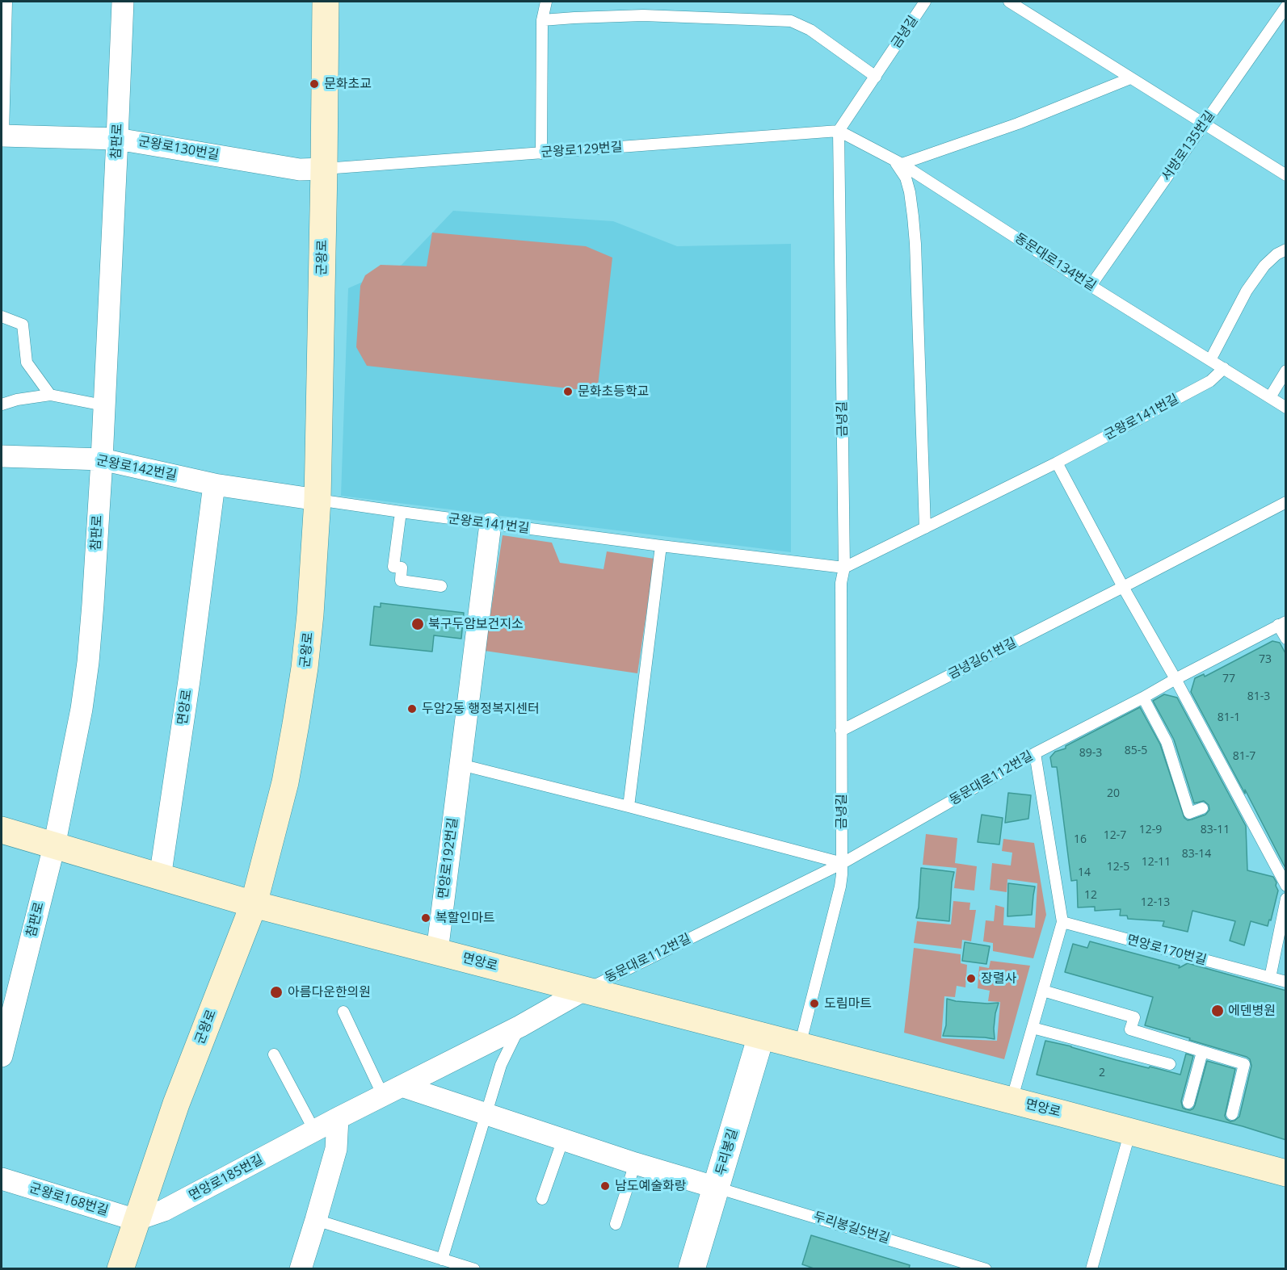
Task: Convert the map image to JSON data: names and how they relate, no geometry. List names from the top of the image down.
{
  "streets": {
    "main road": ["군왕로", "면앙로"],
    "street": [
      "참판로",
      "군왕로130번길",
      "군왕로142번길",
      "면앙로192번길",
      "두리봉길",
      "면앙로185번길",
      "군왕로168번길"
    ],
    "lane": [
      "금녕길",
      "서방로135번길",
      "군왕로129번길",
      "동문대로134번길",
      "군왕로141번길",
      "금녕길61번길",
      "동문대로112번길",
      "면앙로170번길",
      "두리봉길5번길"
    ]
  },
  "crossings": [
    ["금녕길", "군왕로129번길"],
    ["금녕길", "동문대로134번길"],
    ["금녕길", "군왕로141번길"],
    ["금녕길", "금녕길61번길"],
    ["금녕길", "동문대로112번길"],
    ["참판로", "군왕로130번길"],
    ["참판로", "군왕로142번길"],
    ["참판로", "면앙로"],
    ["서방로135번길", "동문대로134번길"],
    ["군왕로130번길", "군왕로129번길"],
    ["군왕로130번길", "군왕로"],
    ["군왕로129번길", "군왕로"],
    ["군왕로129번길", "동문대로134번길"],
    ["군왕로", "군왕로141번길"],
    ["군왕로", "군왕로142번길"],
    ["군왕로", "면앙로"],
    ["군왕로", "면앙로185번길"],
    ["군왕로", "군왕로168번길"],
    ["동문대로134번길", "군왕로141번길"],
    ["군왕로141번길", "군왕로142번길"],
    ["군왕로141번길", "면앙로192번길"],
    ["군왕로142번길", "면앙로"],
    ["면앙로", "동문대로112번길"],
    ["면앙로", "면앙로192번길"],
    ["면앙로", "두리봉길"],
    ["면앙로", "면앙로185번길"],
    ["동문대로112번길", "면앙로185번길"],
    ["두리봉길", "두리봉길5번길"],
    ["면앙로185번길", "군왕로168번길"]
  ],
  "places": [
    "문화초교",
    "문화초등학교",
    "북구두암보건지소",
    "두암2동 행정복지센터",
    "복할인마트",
    "장렬사",
    "아름다운한의원",
    "도림마트",
    "에덴병원",
    "남도예술화랑"
  ],
  "house_numbers": [
    "73",
    "77",
    "81-3",
    "81-1",
    "85-5",
    "89-3",
    "81-7",
    "20",
    "12-9",
    "83-11",
    "12-7",
    "16",
    "83-14",
    "12-11",
    "12-5",
    "14",
    "12",
    "12-13",
    "2"
  ]
}
